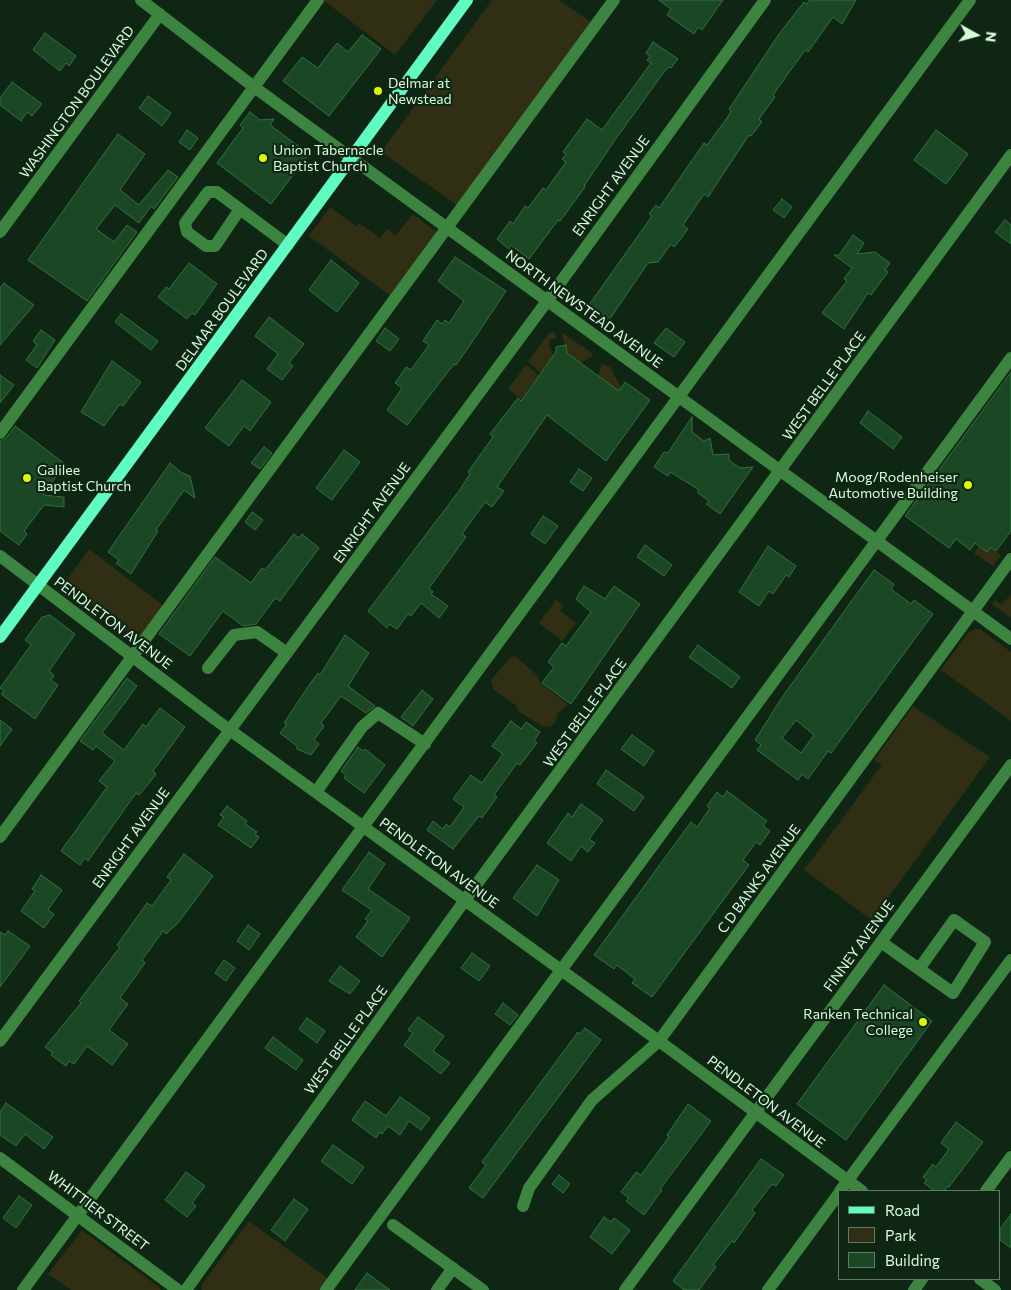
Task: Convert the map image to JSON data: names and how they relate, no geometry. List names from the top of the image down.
{
  "streets": {
    "main road": ["DELMAR BOULEVARD"],
    "street": [
      "WASHINGTON BOULEVARD",
      "ENRIGHT AVENUE",
      "NORTH NEWSTEAD AVENUE",
      "WEST BELLE PLACE",
      "PENDLETON AVENUE",
      "C D BANKS AVENUE",
      "FINNEY AVENUE",
      "WHITTIER STREET"
    ]
  },
  "crossings": [
    ["WASHINGTON BOULEVARD", "NORTH NEWSTEAD AVENUE"],
    ["ENRIGHT AVENUE", "NORTH NEWSTEAD AVENUE"],
    ["ENRIGHT AVENUE", "PENDLETON AVENUE"],
    ["NORTH NEWSTEAD AVENUE", "DELMAR BOULEVARD"],
    ["NORTH NEWSTEAD AVENUE", "WEST BELLE PLACE"],
    ["NORTH NEWSTEAD AVENUE", "C D BANKS AVENUE"],
    ["DELMAR BOULEVARD", "PENDLETON AVENUE"],
    ["WEST BELLE PLACE", "PENDLETON AVENUE"],
    ["PENDLETON AVENUE", "C D BANKS AVENUE"],
    ["PENDLETON AVENUE", "FINNEY AVENUE"]
  ],
  "places": [
    "Delmar at Newstead",
    "Union Tabernacle Baptist Church",
    "Galilee Baptist Church",
    "Moog/Rodenheiser Automotive Building",
    "Ranken Technical College"
  ],
  "legend": ["Road", "Park", "Building"],
  "north": "right"
}
